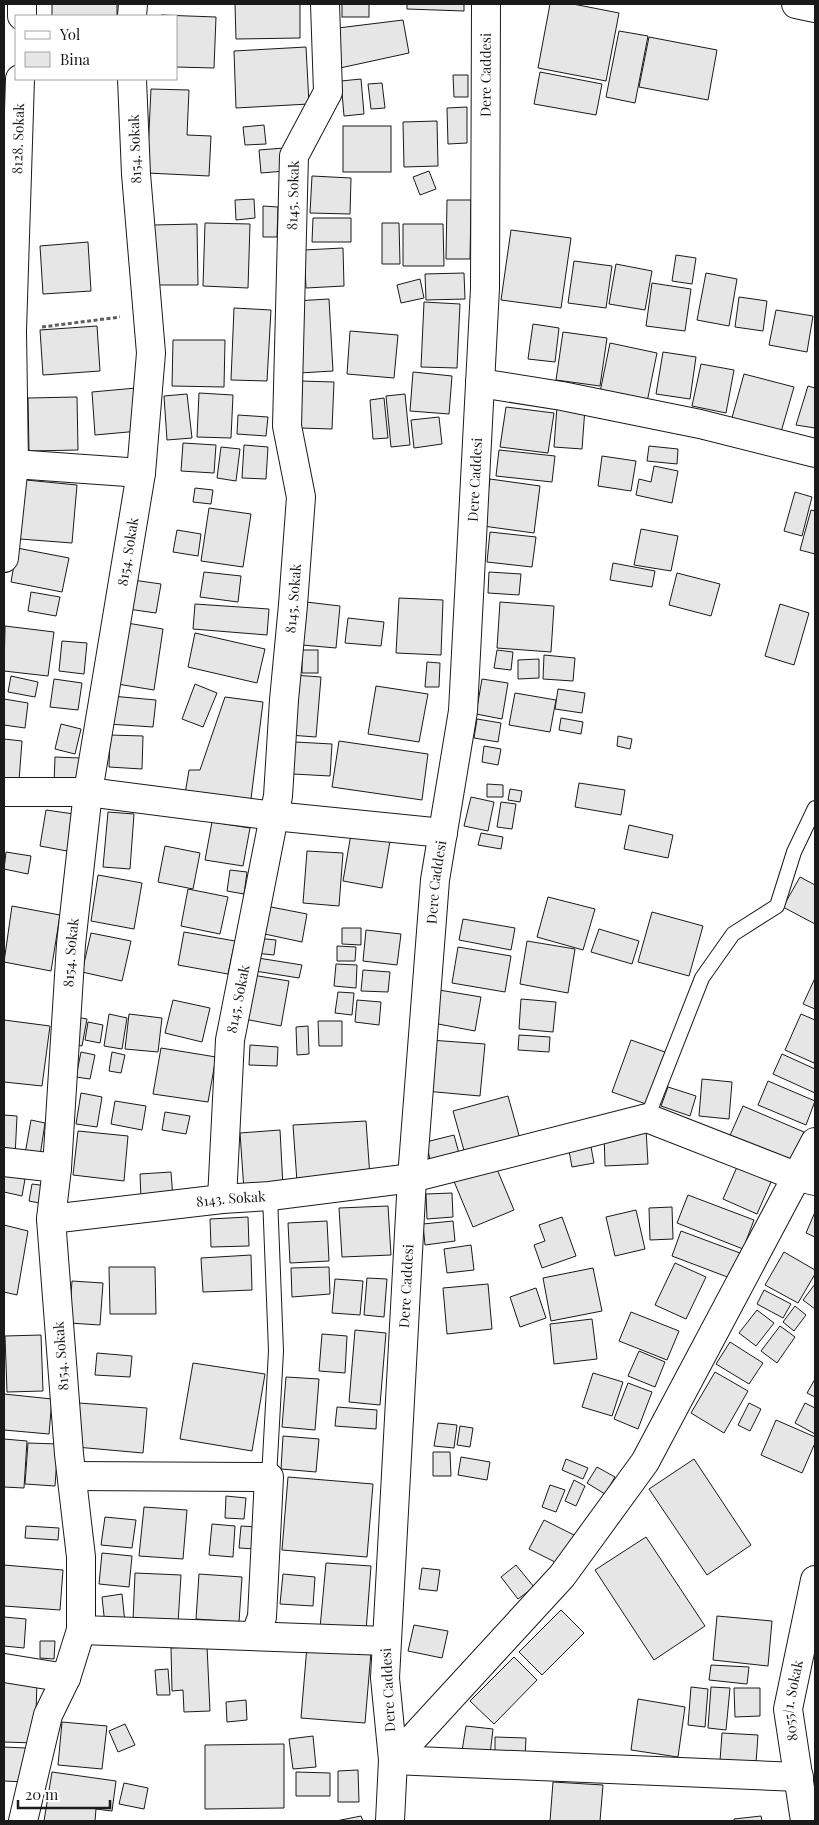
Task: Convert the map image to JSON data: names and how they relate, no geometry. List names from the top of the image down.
{
  "streets": {
    "street": [
      "Dere Caddesi",
      "8128. Sokak",
      "8154. Sokak",
      "8145. Sokak",
      "8143. Sokak",
      "8055/1. Sokak"
    ]
  },
  "crossings": [
    ["Dere Caddesi", "8143. Sokak"],
    ["8154. Sokak", "8143. Sokak"],
    ["8145. Sokak", "8143. Sokak"]
  ],
  "legend": ["Yol", "Bina"],
  "scale_bar": "20 m"
}
